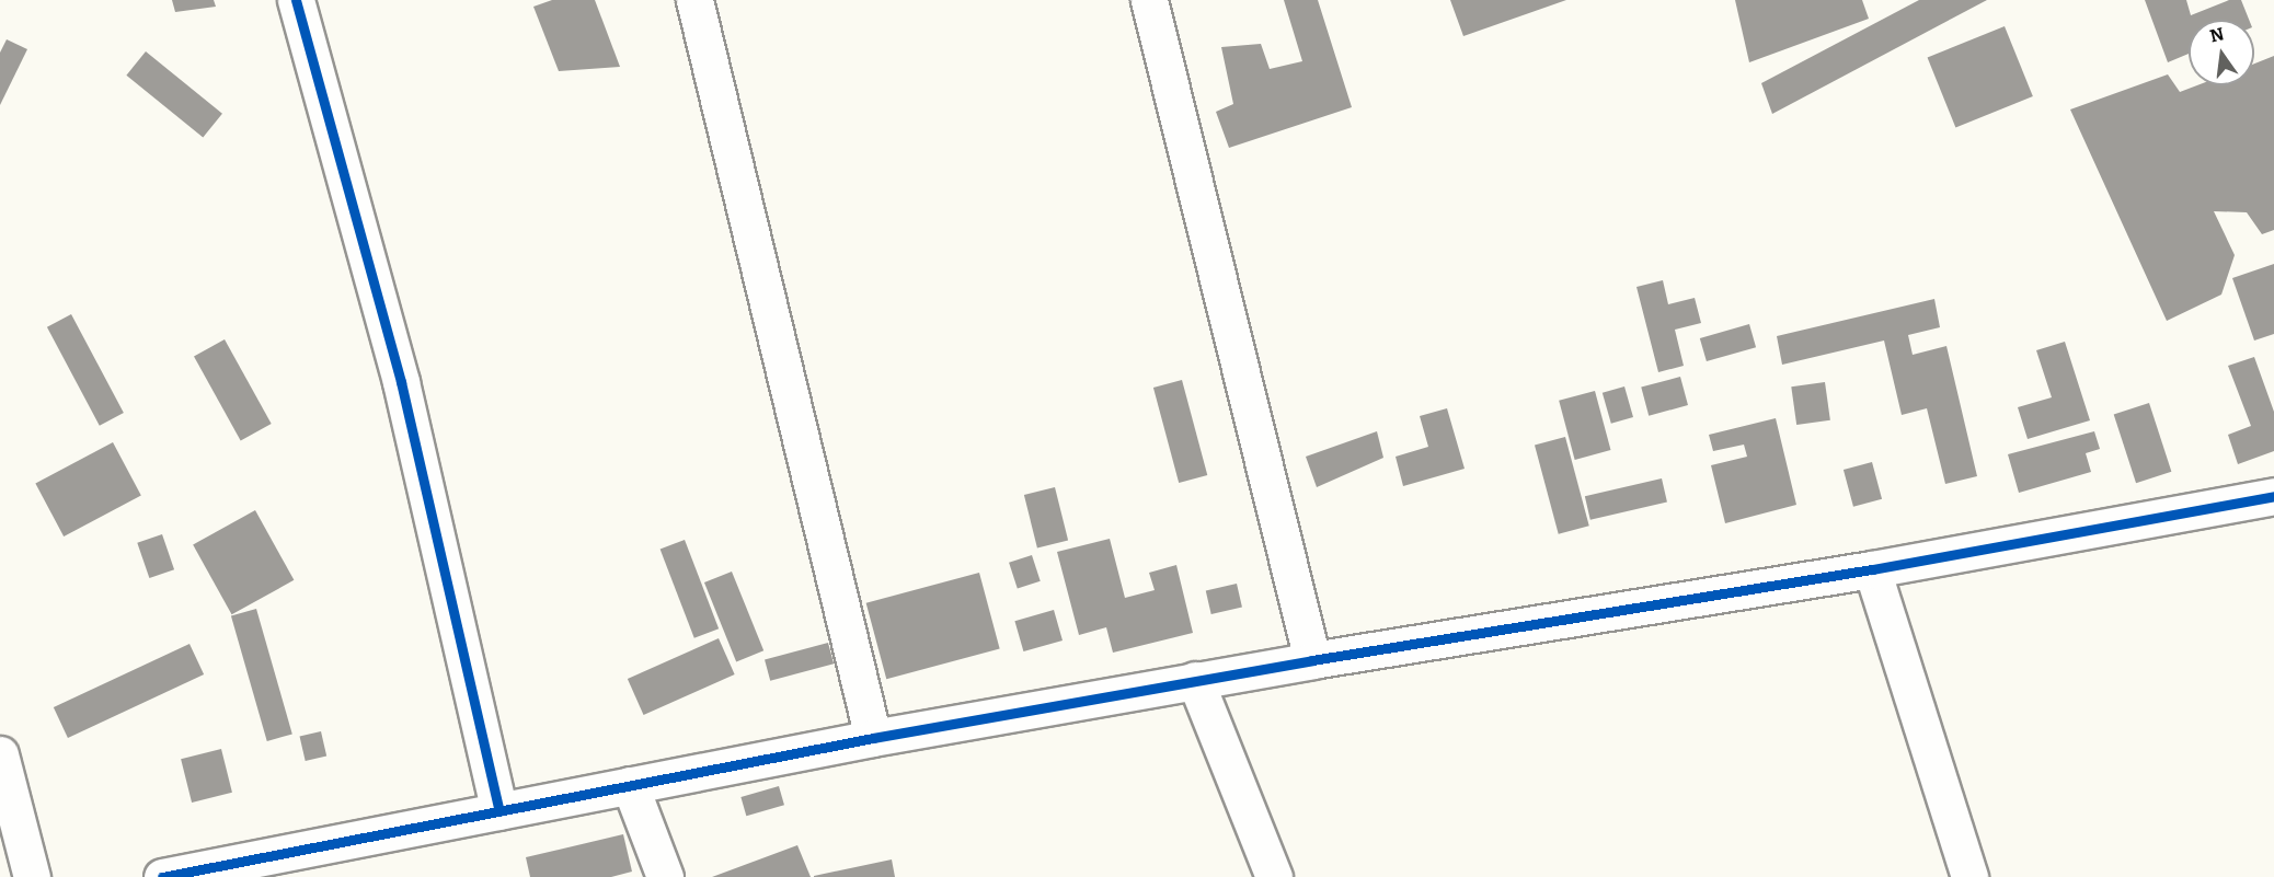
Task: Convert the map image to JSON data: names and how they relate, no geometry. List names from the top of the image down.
{
  "north": "top"
}
